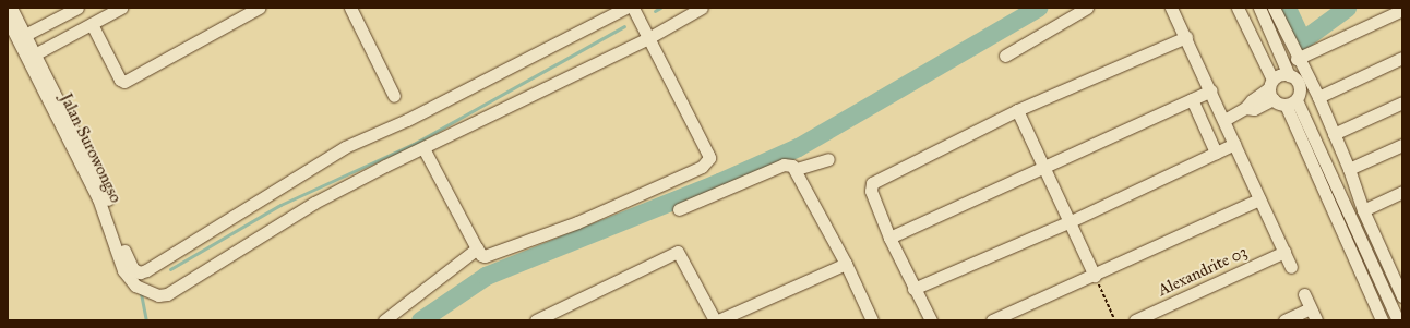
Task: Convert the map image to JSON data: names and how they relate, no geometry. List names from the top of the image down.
{
  "streets": {
    "street": ["Jalan Surowongso", "Alexandrite 03"]
  }
}
